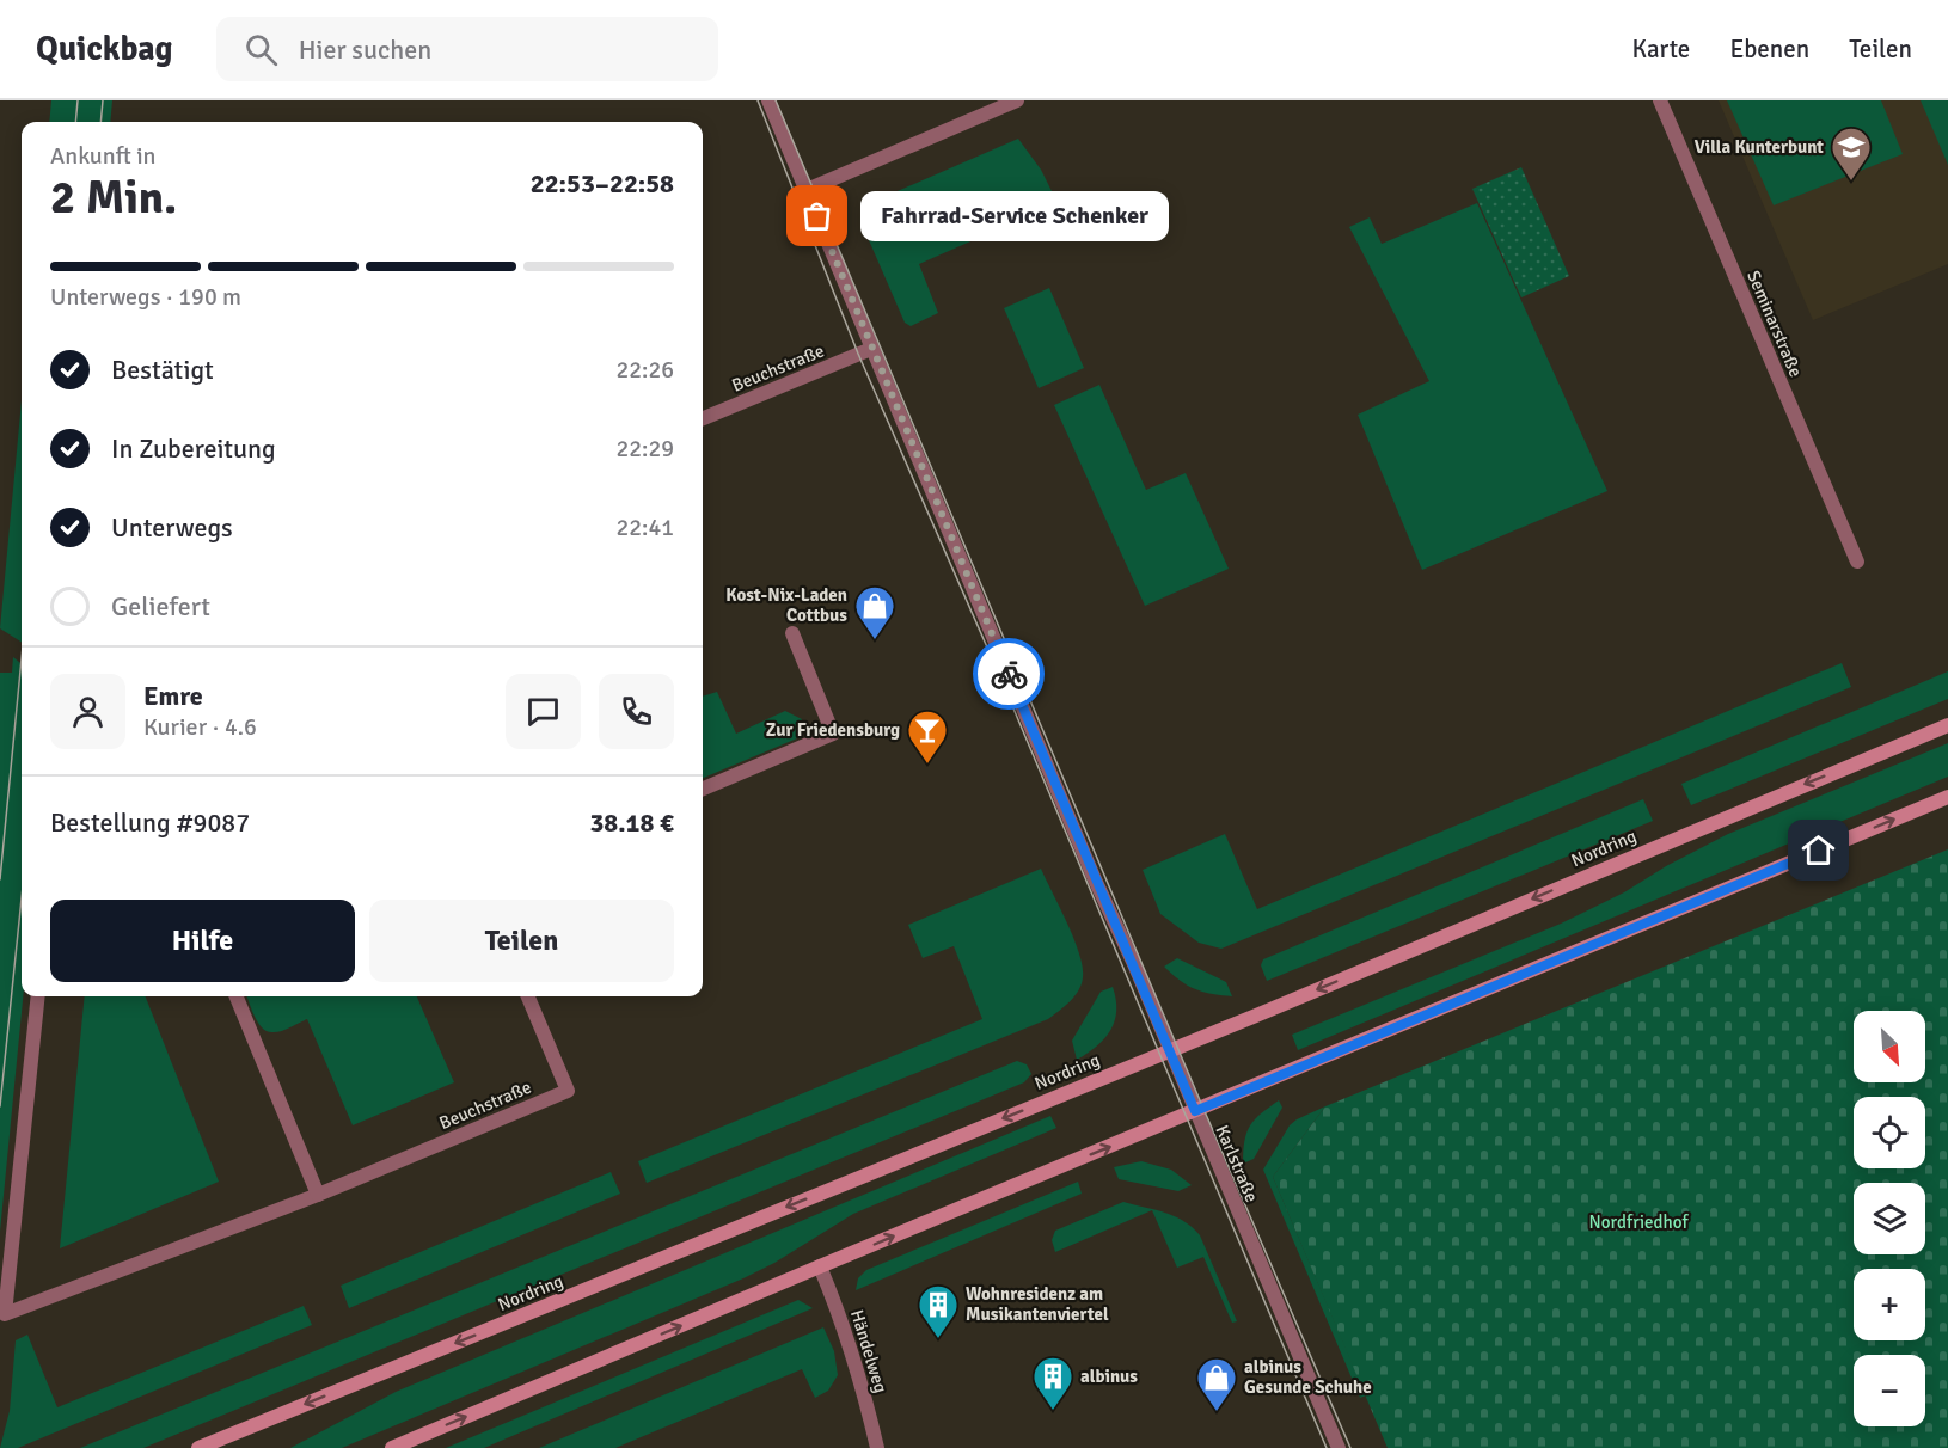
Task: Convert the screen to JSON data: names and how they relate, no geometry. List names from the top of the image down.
{
  "streets": {
    "main road": ["Nordring"],
    "street": [
      "Seminarstraße",
      "Beuchstraße",
      "Karlstraße",
      "Händelweg"
    ]
  },
  "crossings": [
    ["Beuchstraße", "Karlstraße"],
    ["Nordring", "Karlstraße"]
  ],
  "parks": ["Nordfriedhof"],
  "places": {
    "school or university": ["Villa Kunterbunt"],
    "other": ["Fahrrad-Service Schenker"],
    "shop": ["Kost-Nix-Laden Cottbus", "albinus Gesunde Schuhe"],
    "bar": ["Zur Friedensburg"],
    "building": ["Wohnresidenz am Musikantenviertel", "albinus"]
  },
  "north": "bottom right",
  "page": {
    "header": "Quickbag",
    "search": "Hier suchen",
    "nav": ["Karte", "Ebenen", "Teilen"],
    "heading": ["2 Min.", "Ankunft in", "22:53–22:58"],
    "panel": [
      "Emre",
      "Kurier · 4.6",
      "Bestellung #9087",
      "38.18 €"
    ],
    "bubble": "Fahrrad-Service Schenker",
    "bar": "Unterwegs · 190 m",
    "list": [
      ["Bestätigt", "22:26"],
      ["In Zubereitung", "22:29"],
      ["Unterwegs", "22:41"],
      "Geliefert"
    ],
    "buttons": ["Hilfe", "Teilen"],
    "map_buttons": ["+", "−"]
  }
}
